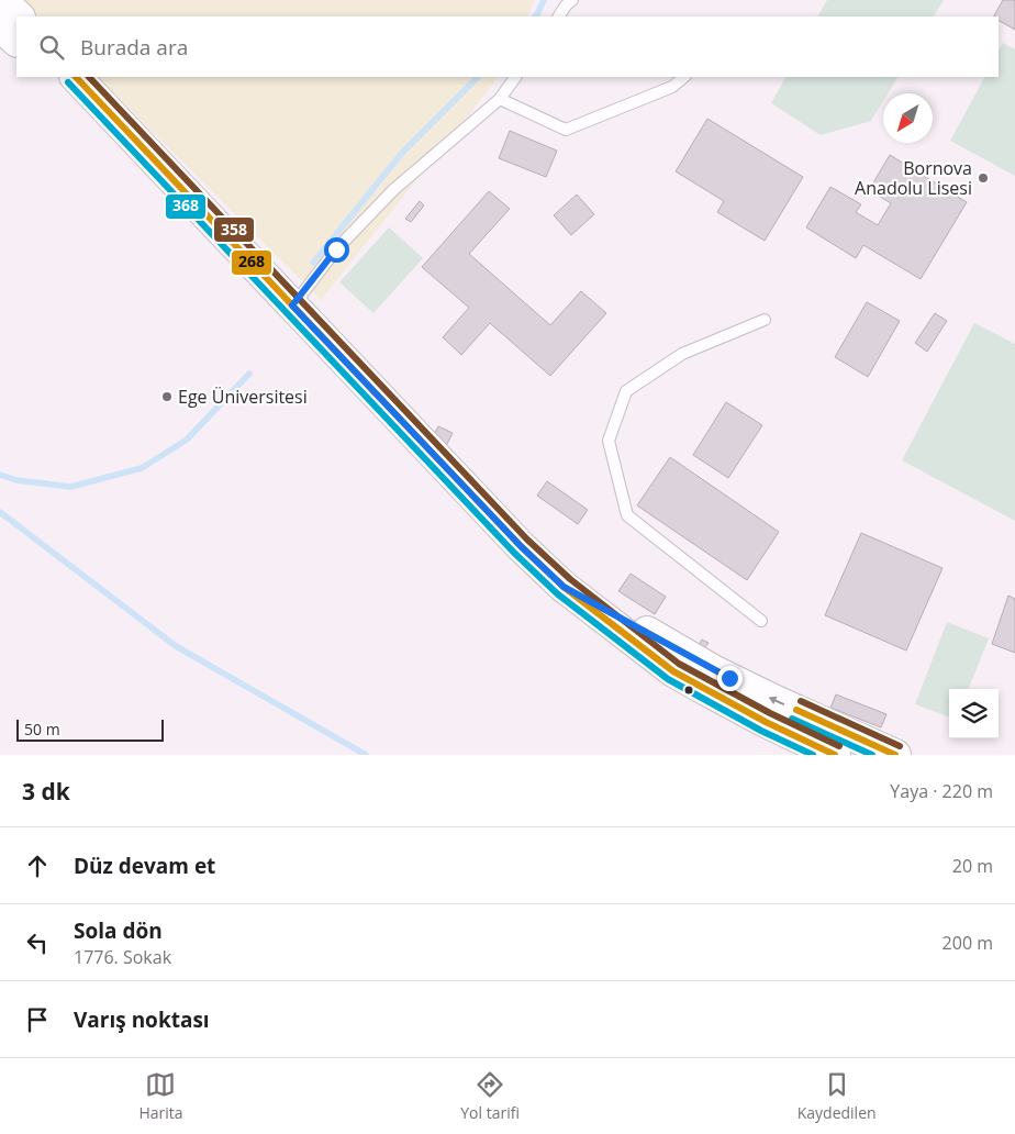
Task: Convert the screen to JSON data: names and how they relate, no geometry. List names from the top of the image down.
{
  "places": ["Bornova Anadolu Lisesi", "Ege Üniversitesi"],
  "lines": ["transit line 268", "transit line 358", "transit line 368"],
  "scale_bar": "50 m",
  "north": "bottom left",
  "page": {
    "search": "Burada ara",
    "scale": "50 m",
    "heading": ["3 dk", "Yaya · 220 m"],
    "list": [
      ["Düz devam et", "20 m"],
      ["Sola dön", "1776. Sokak", "200 m"],
      "Varış noktası"
    ],
    "nav": ["Harita", "Yol tarifi", "Kaydedilen"]
  }
}
